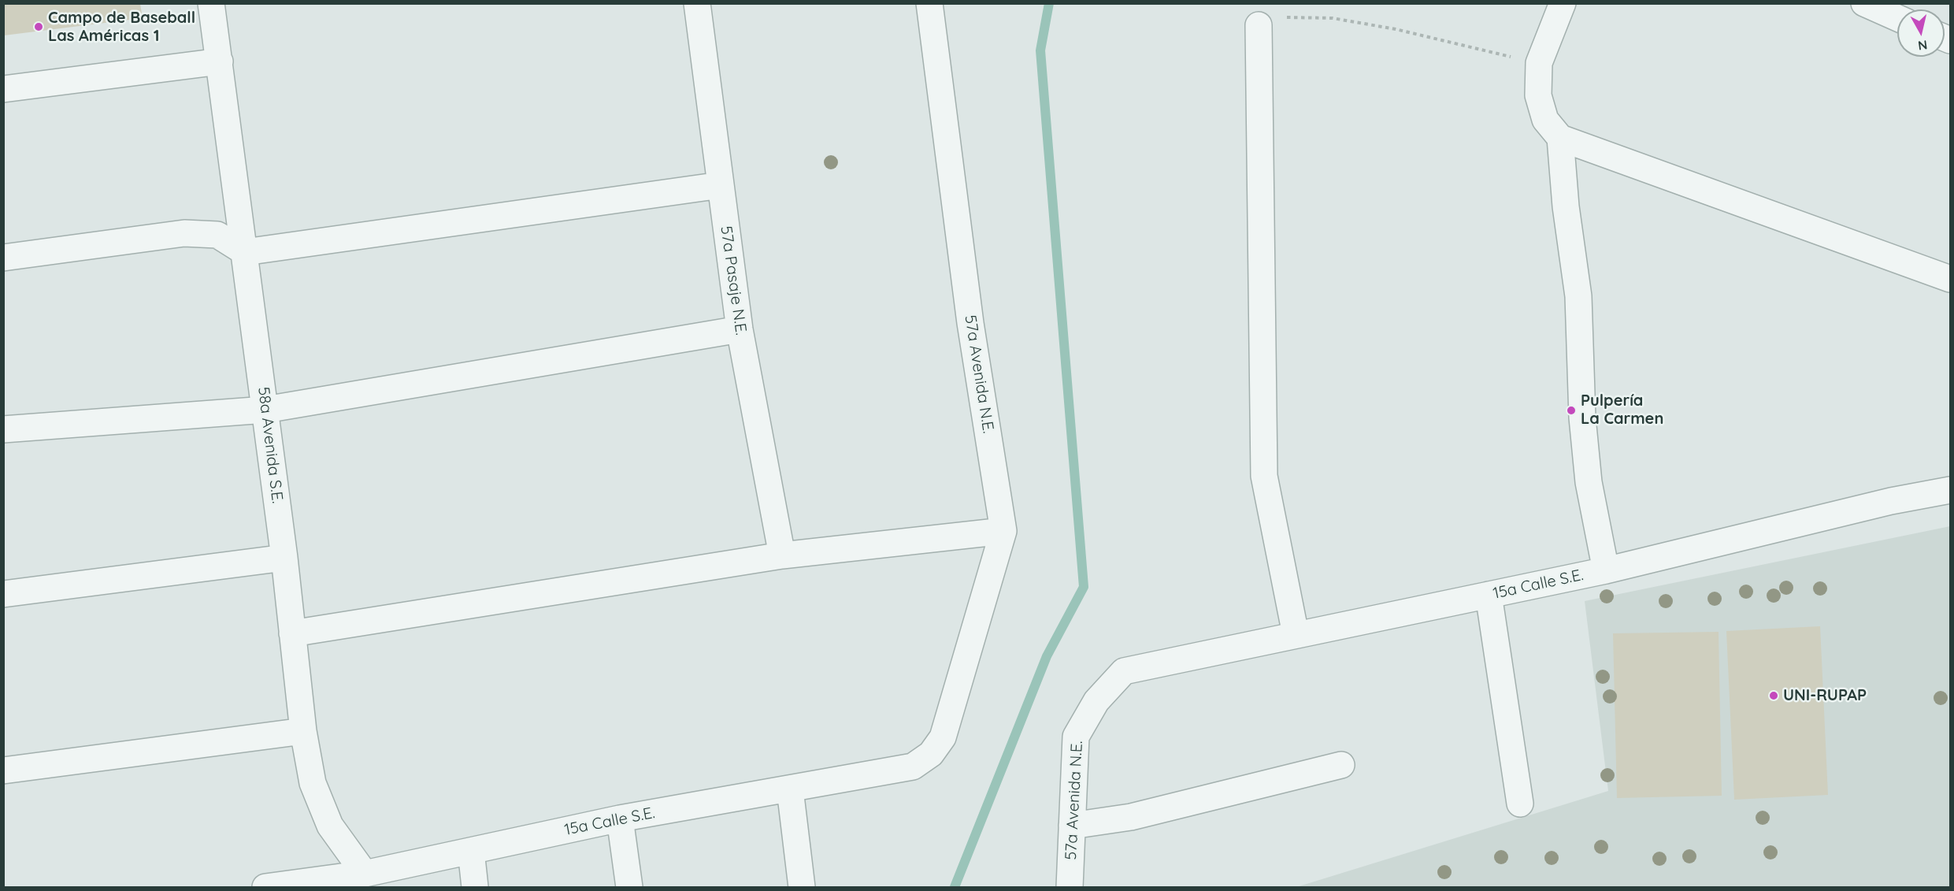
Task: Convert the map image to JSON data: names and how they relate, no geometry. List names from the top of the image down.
{
  "streets": {
    "street": [
      "57a Pasaje N.E.",
      "57a Avenida N.E.",
      "58a Avenida S.E.",
      "15a Calle S.E."
    ]
  },
  "crossings": [
    ["57a Avenida N.E.", "15a Calle S.E."],
    ["58a Avenida S.E.", "15a Calle S.E."]
  ],
  "places": ["Campo de Baseball Las Américas 1", "Pulpería La Carmen", "UNI-RUPAP"],
  "north": "bottom"
}
